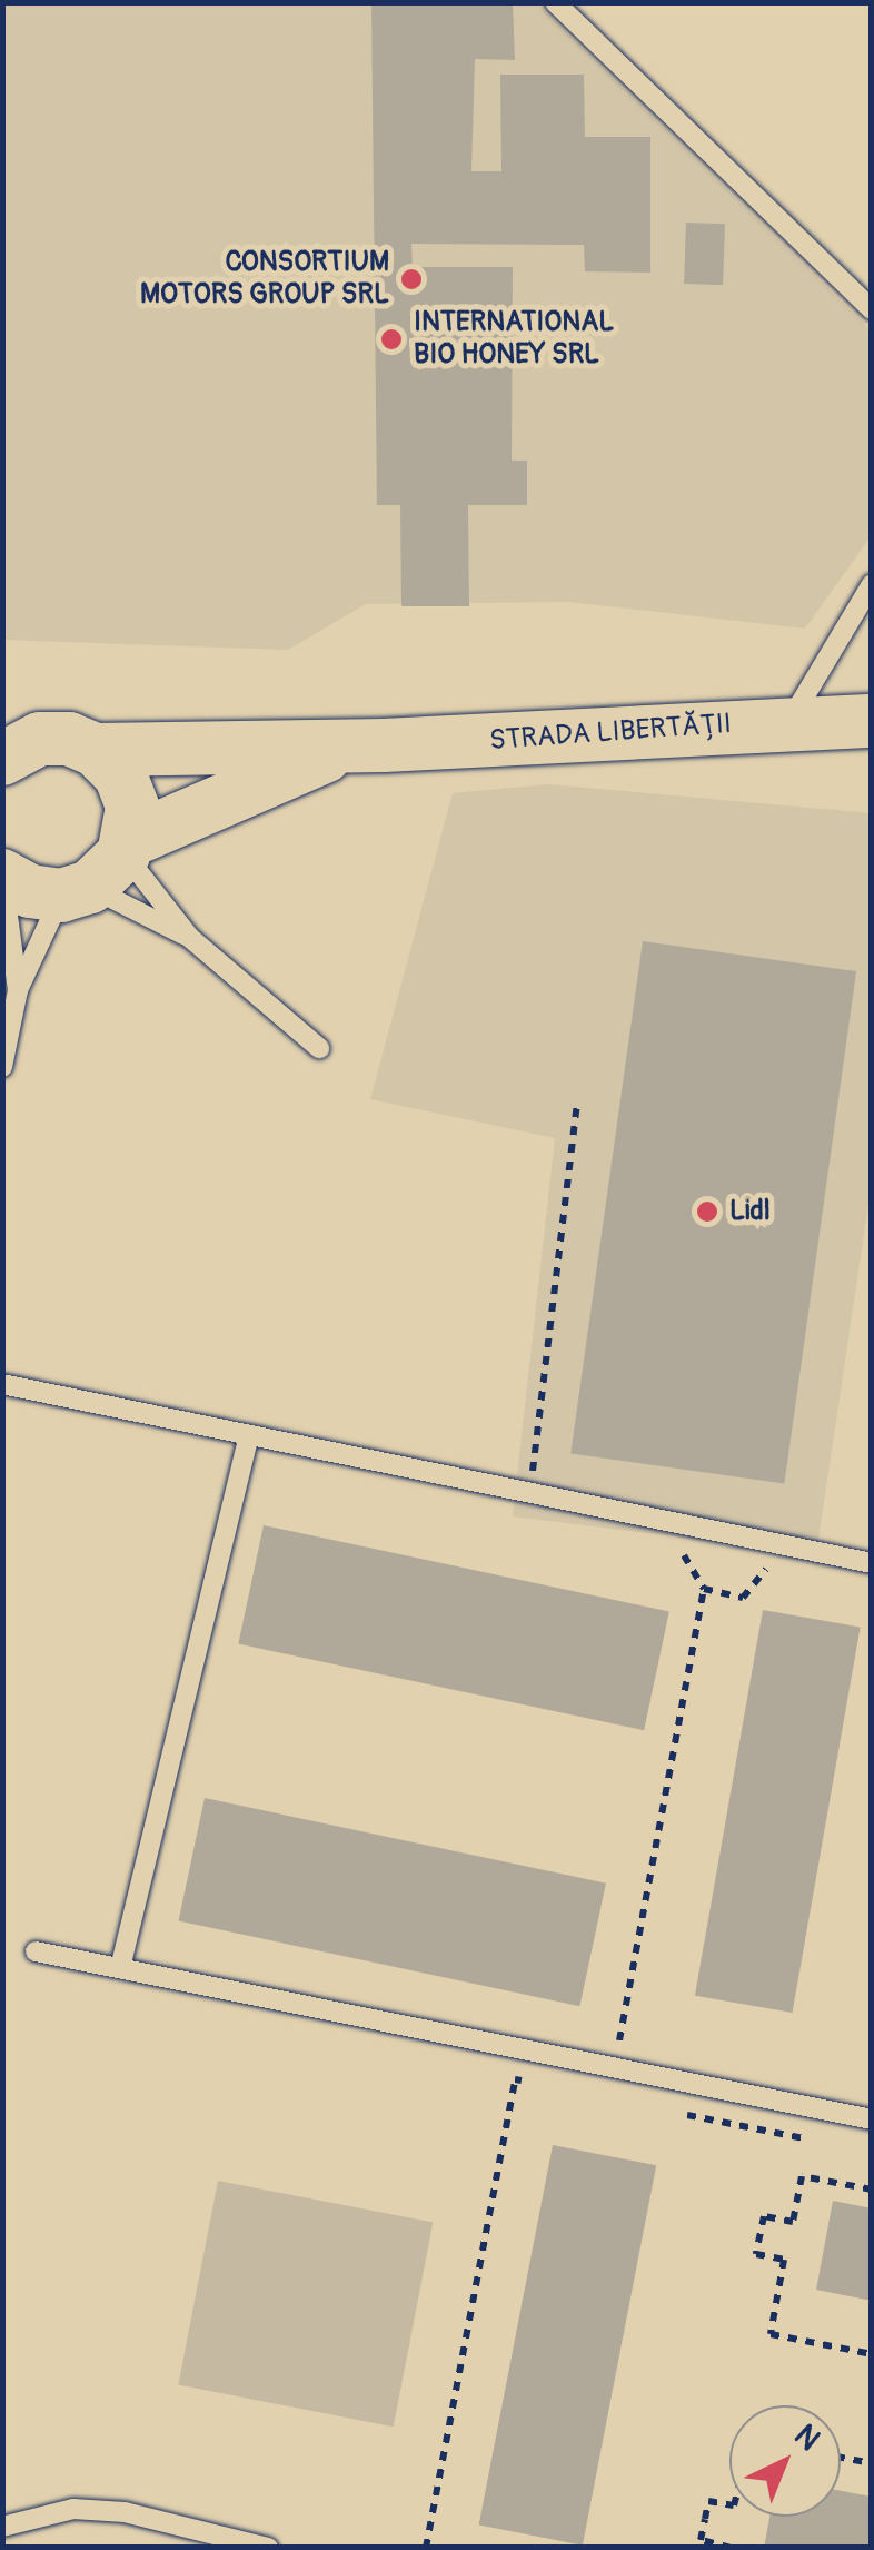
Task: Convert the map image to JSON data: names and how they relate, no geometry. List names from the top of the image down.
{
  "streets": {
    "main road": ["STRADA LIBERTĂȚII"]
  },
  "places": ["CONSORTIUM MOTORS GROUP SRL", "INTERNATIONAL BIO HONEY SRL", "Lidl"],
  "north": "top right"
}
